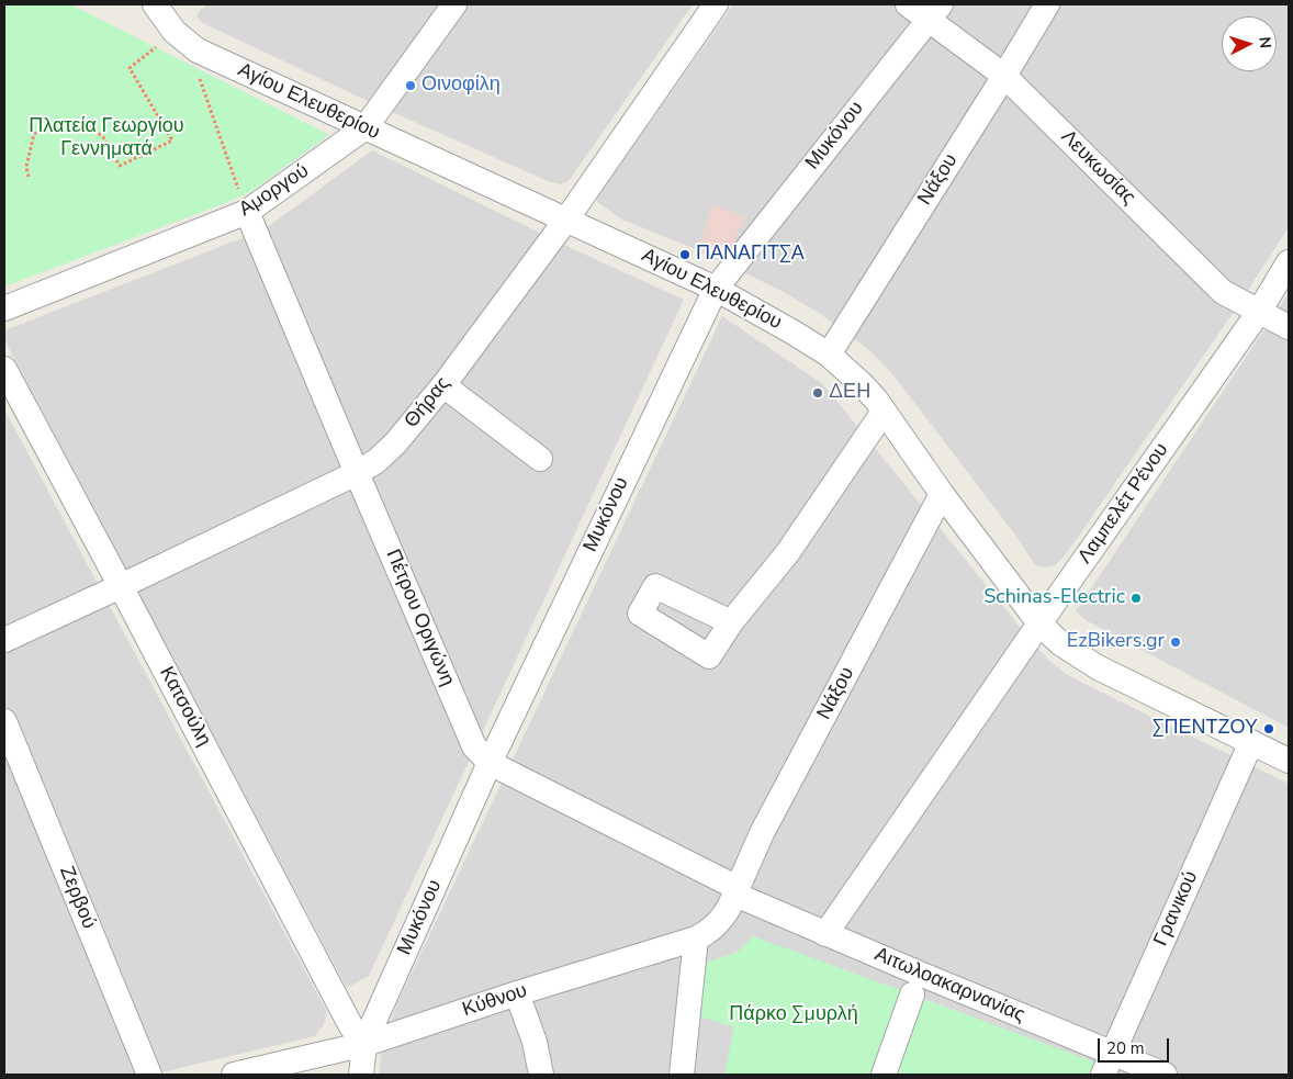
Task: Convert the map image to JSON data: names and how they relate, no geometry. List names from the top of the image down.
{
  "streets": {
    "street": [
      "Αγίου Ελευθερίου",
      "Μυκόνου",
      "Λευκωσίας",
      "Νάξου",
      "Αμοργού",
      "Θήρας",
      "Λαμπελέτ Ρένου",
      "Πέτρου Οριγώνη",
      "Κατσούλη",
      "Ζερβού",
      "Γρανικού",
      "Αιτωλοακαρνανίας",
      "Κύθνου"
    ]
  },
  "crossings": [
    ["Αγίου Ελευθερίου", "Μυκόνου"],
    ["Αγίου Ελευθερίου", "Νάξου"],
    ["Αγίου Ελευθερίου", "Αμοργού"],
    ["Αγίου Ελευθερίου", "Θήρας"],
    ["Αγίου Ελευθερίου", "Λαμπελέτ Ρένου"],
    ["Αγίου Ελευθερίου", "Γρανικού"],
    ["Μυκόνου", "Λευκωσίας"],
    ["Μυκόνου", "Πέτρου Οριγώνη"],
    ["Μυκόνου", "Κατσούλη"],
    ["Μυκόνου", "Κύθνου"],
    ["Λευκωσίας", "Νάξου"],
    ["Λευκωσίας", "Λαμπελέτ Ρένου"],
    ["Νάξου", "Πέτρου Οριγώνη"],
    ["Νάξου", "Αιτωλοακαρνανίας"],
    ["Νάξου", "Κύθνου"],
    ["Αμοργού", "Πέτρου Οριγώνη"],
    ["Θήρας", "Πέτρου Οριγώνη"],
    ["Θήρας", "Κατσούλη"],
    ["Λαμπελέτ Ρένου", "Αιτωλοακαρνανίας"],
    ["Πέτρου Οριγώνη", "Αιτωλοακαρνανίας"],
    ["Πέτρου Οριγώνη", "Κύθνου"],
    ["Κατσούλη", "Κύθνου"],
    ["Γρανικού", "Αιτωλοακαρνανίας"],
    ["Αιτωλοακαρνανίας", "Κύθνου"]
  ],
  "parks": ["Πλατεία Γεωργίου Γεννηματά", "Πάρκο Σµυρλή"],
  "places": [
    "Οινοφίλη",
    "ΠΑΝΑΓΙΤΣΑ",
    "ΔΕΗ",
    "Schinas-Electric",
    "EzBikers.gr",
    "ΣΠΕΝΤΖΟΥ"
  ],
  "scale_bar": "20 m",
  "north": "right"
}
